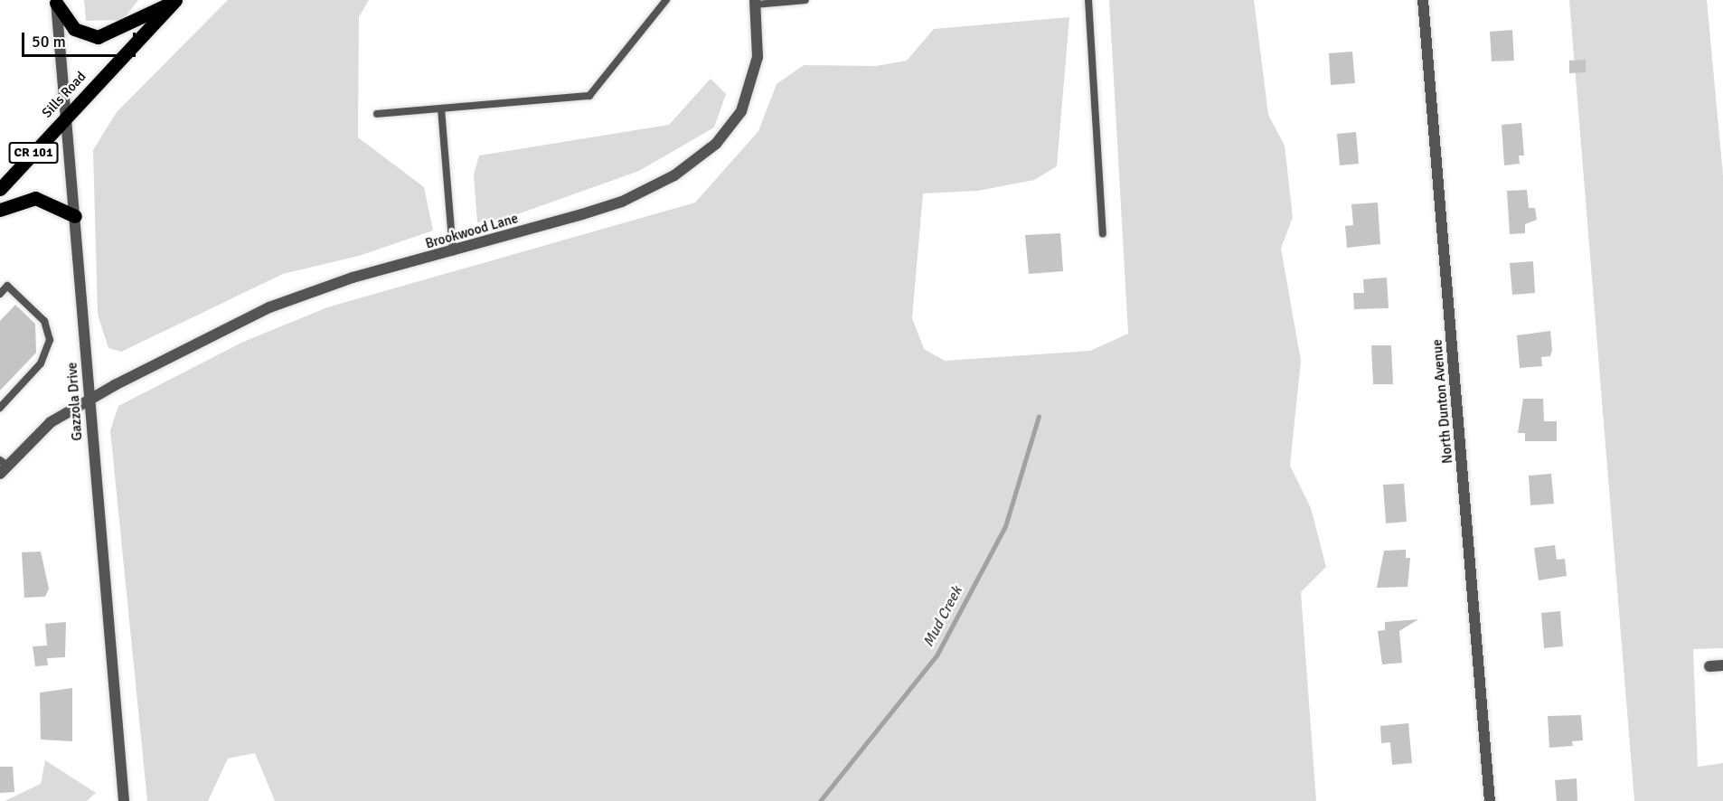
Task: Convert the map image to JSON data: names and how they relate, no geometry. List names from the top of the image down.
{
  "streets": {
    "main road": ["Sills Road", "CR 101"],
    "street": ["Brookwood Lane", "Gazzola Drive", "North Dunton Avenue"]
  },
  "crossings": [
    ["Sills Road", "Gazzola Drive"],
    ["Brookwood Lane", "Gazzola Drive"]
  ],
  "water": ["Mud Creek"],
  "scale_bar": "50 m"
}
